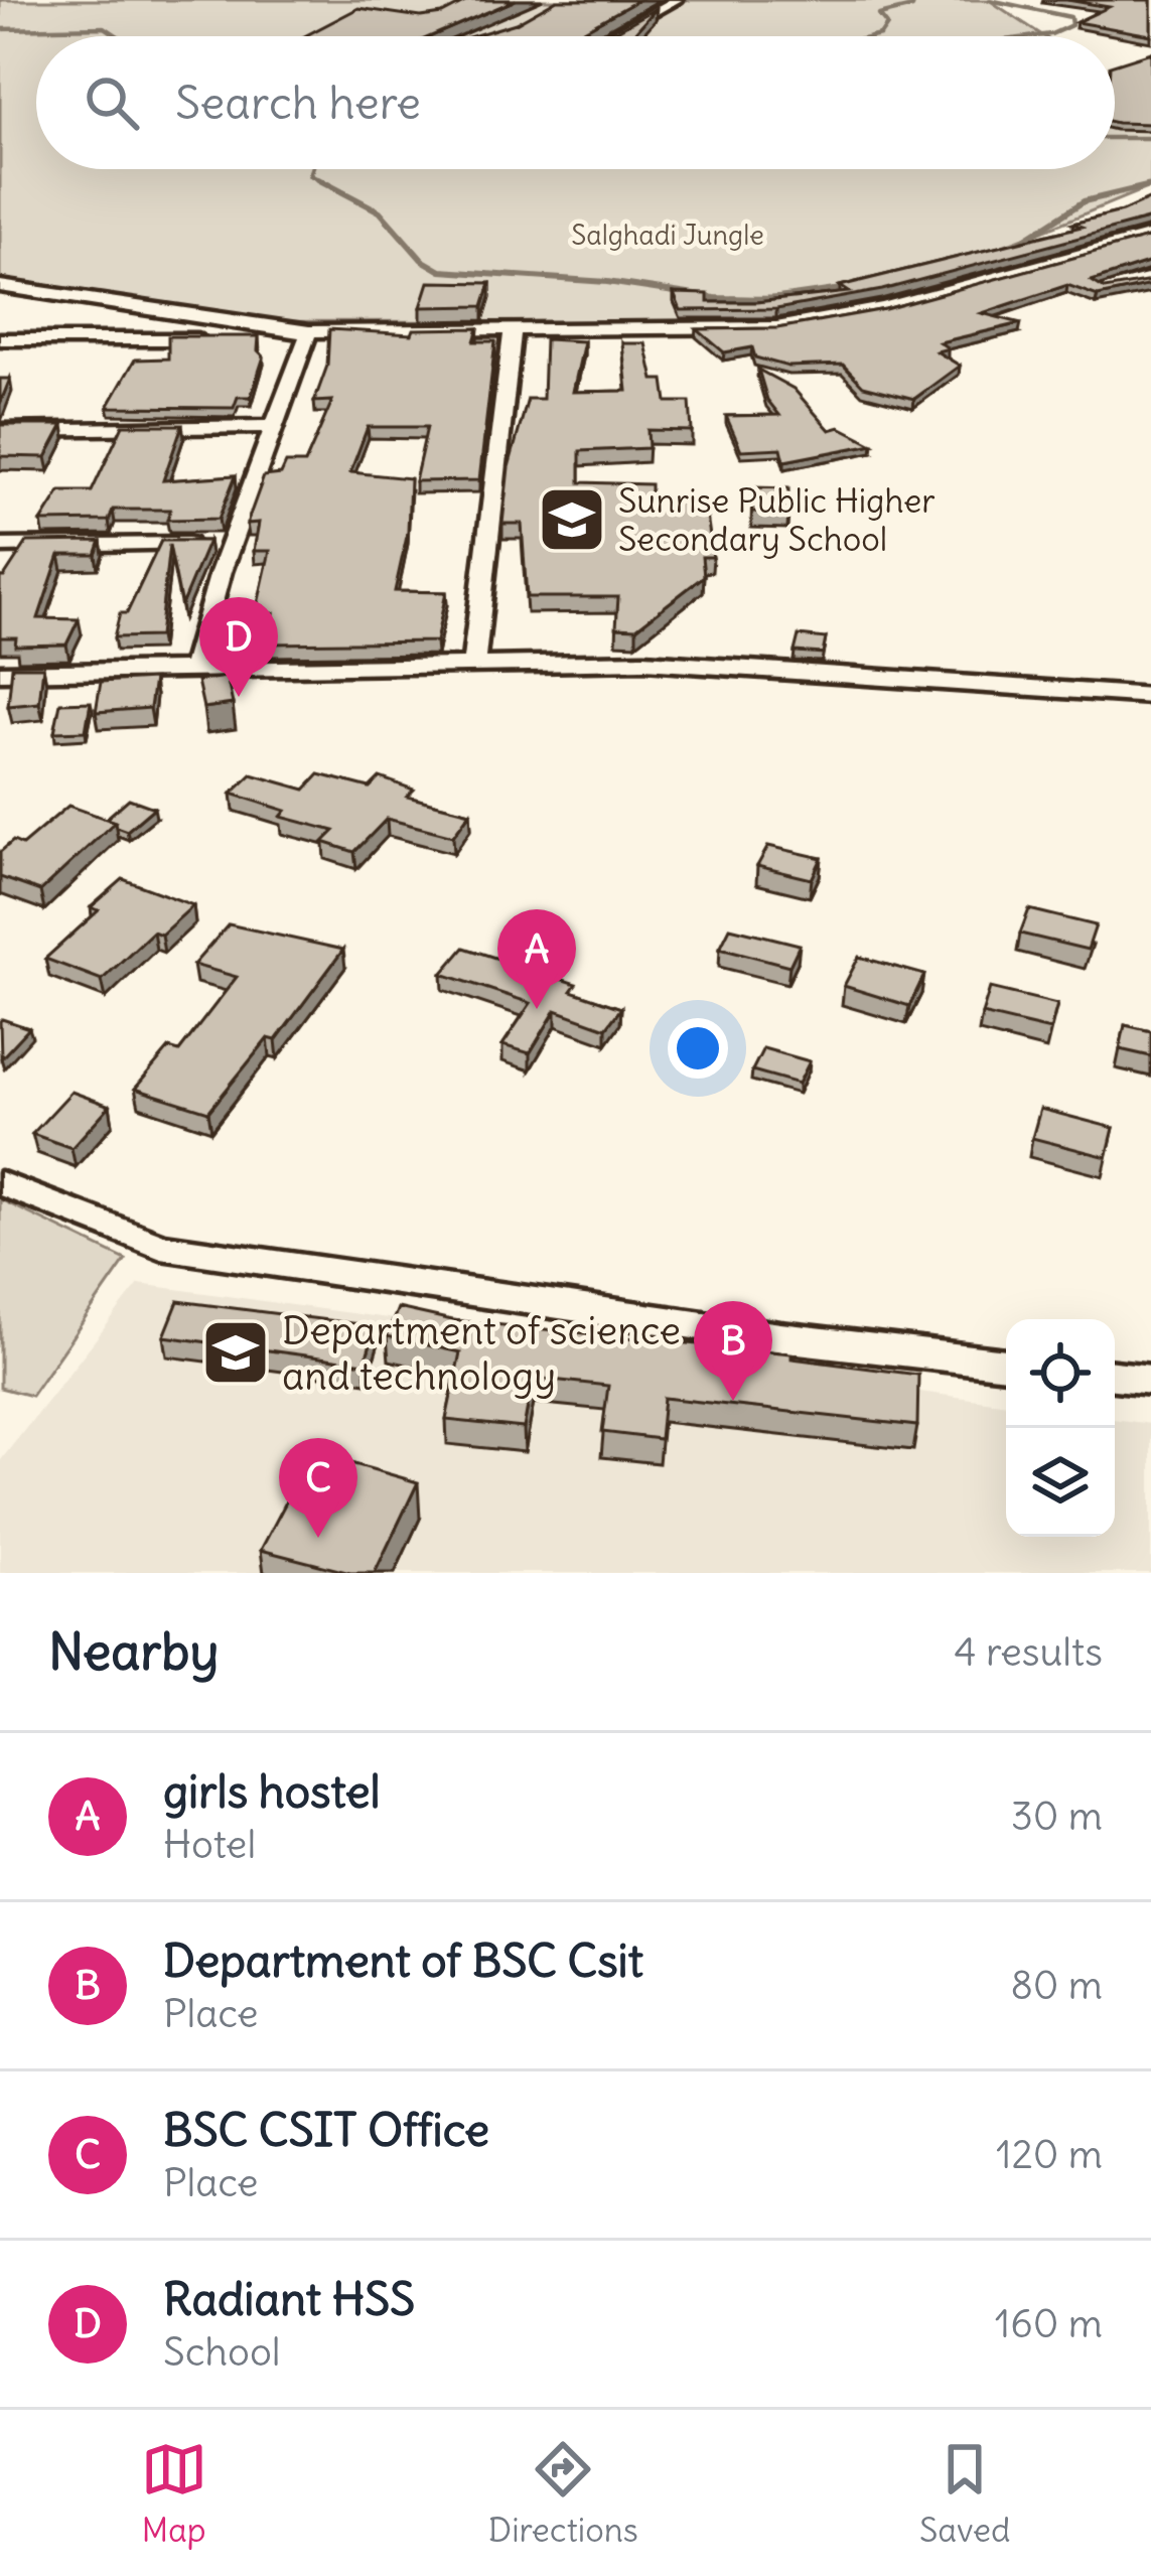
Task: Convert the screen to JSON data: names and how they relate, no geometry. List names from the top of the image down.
{
  "parks": ["Salghadi Jungle"],
  "places": {
    "school or university": ["Sunrise Public Higher Secondary School", "Department of science and technology"]
  },
  "page": {
    "search": "Search here",
    "pins": [
      "D",
      "A",
      "B",
      "C"
    ],
    "heading": ["Nearby", "4 results"],
    "list": [
      {
        "mark": "A",
        "name": "girls hostel",
        "note": "Hotel",
        "value": "30 m"
      },
      {
        "mark": "B",
        "name": "Department of BSC Csit",
        "note": "Place",
        "value": "80 m"
      },
      {
        "mark": "C",
        "name": "BSC CSIT Office",
        "note": "Place",
        "value": "120 m"
      },
      {
        "mark": "D",
        "name": "Radiant HSS",
        "note": "School",
        "value": "160 m"
      }
    ],
    "nav": ["Map", "Directions", "Saved"]
  }
}
